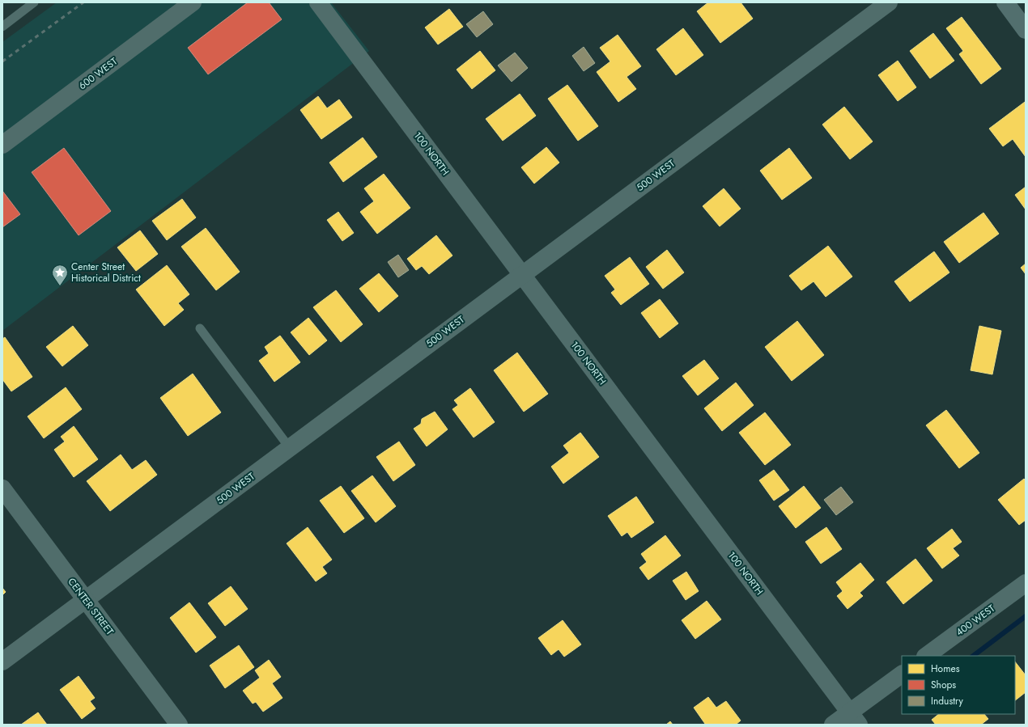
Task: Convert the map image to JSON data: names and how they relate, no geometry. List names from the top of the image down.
{
  "streets": {
    "street": [
      "600 WEST",
      "100 NORTH",
      "500 WEST",
      "CENTER STREET",
      "400 WEST"
    ]
  },
  "crossings": [
    ["100 NORTH", "500 WEST"],
    ["500 WEST", "CENTER STREET"]
  ],
  "places": {
    "place": ["Center Street Historical District"]
  },
  "legend": ["Homes", "Shops", "Industry"]
}
